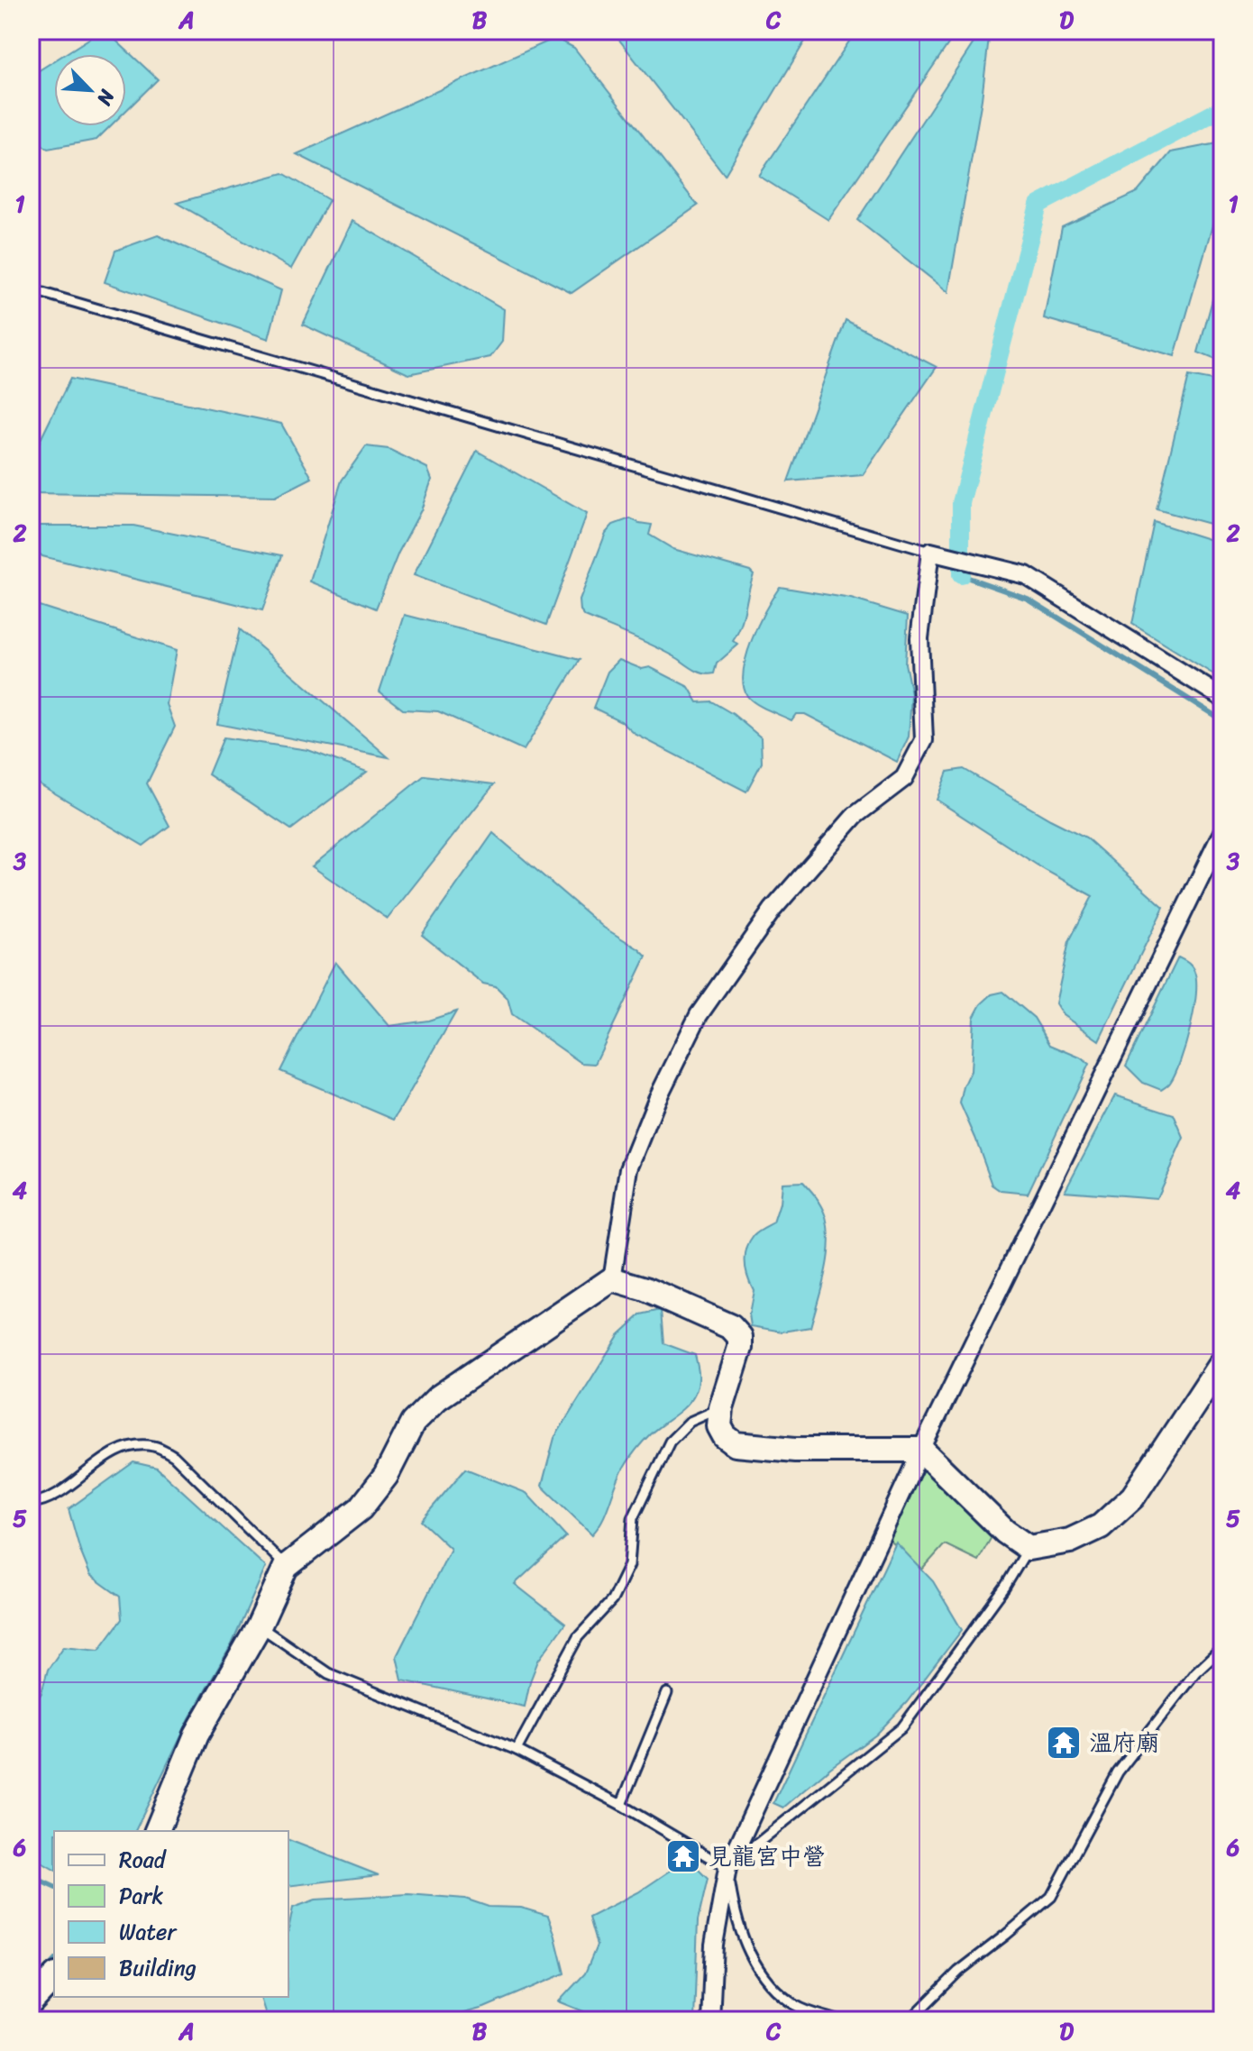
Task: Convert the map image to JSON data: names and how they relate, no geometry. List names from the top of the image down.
{
  "places": {
    "temple": ["溫府廟", "見龍宮中營"]
  },
  "legend": [
    "Road",
    "Park",
    "Water",
    "Building"
  ],
  "north": "bottom right",
  "grid": {
    "columns": [
      "A",
      "B",
      "C",
      "D"
    ],
    "rows": [
      "1",
      "2",
      "3",
      "4",
      "5",
      "6"
    ]
  }
}
